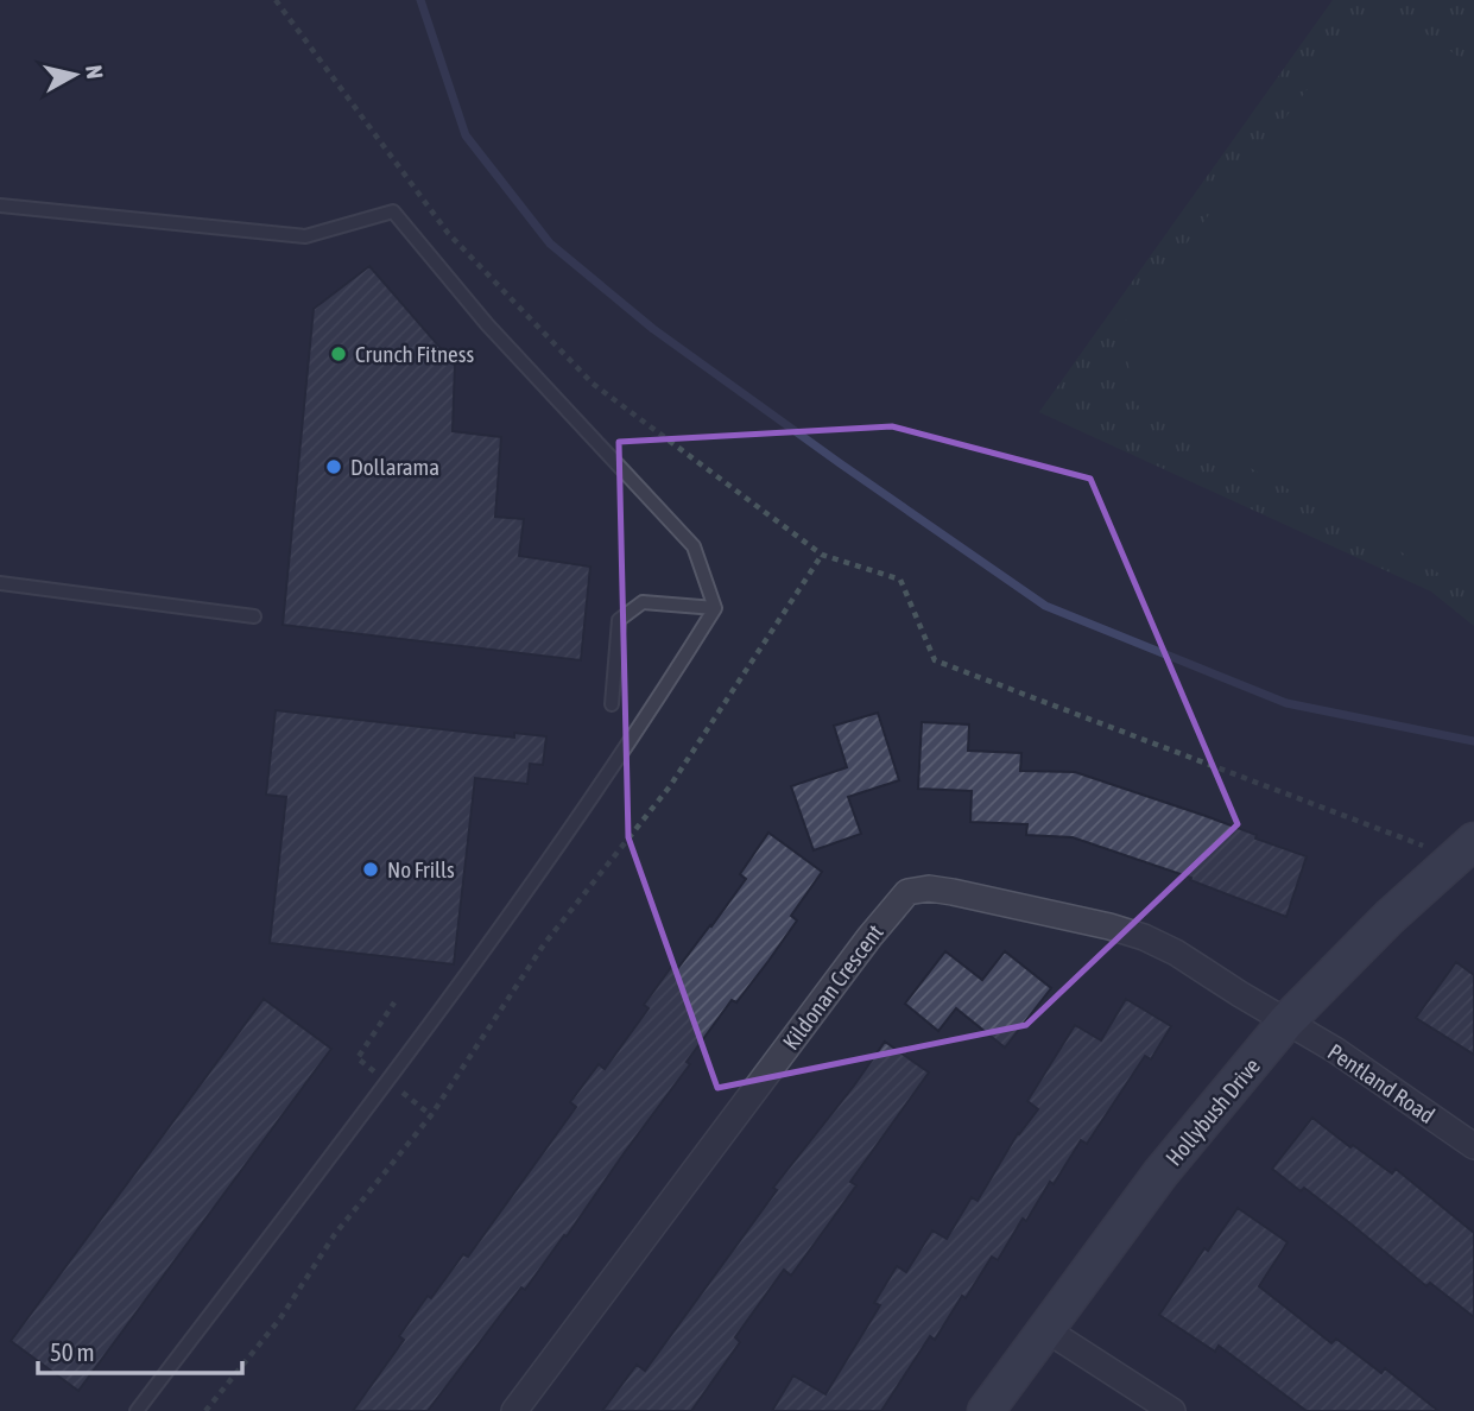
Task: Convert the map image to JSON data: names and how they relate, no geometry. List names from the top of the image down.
{
  "streets": {
    "street": ["Kildonan Crescent", "Pentland Road", "Hollybush Drive"]
  },
  "crossings": [
    ["Kildonan Crescent", "Pentland Road"],
    ["Kildonan Crescent", "Hollybush Drive"],
    ["Pentland Road", "Hollybush Drive"]
  ],
  "places": ["Crunch Fitness", "Dollarama", "No Frills"],
  "scale_bar": "50 m",
  "north": "right"
}
